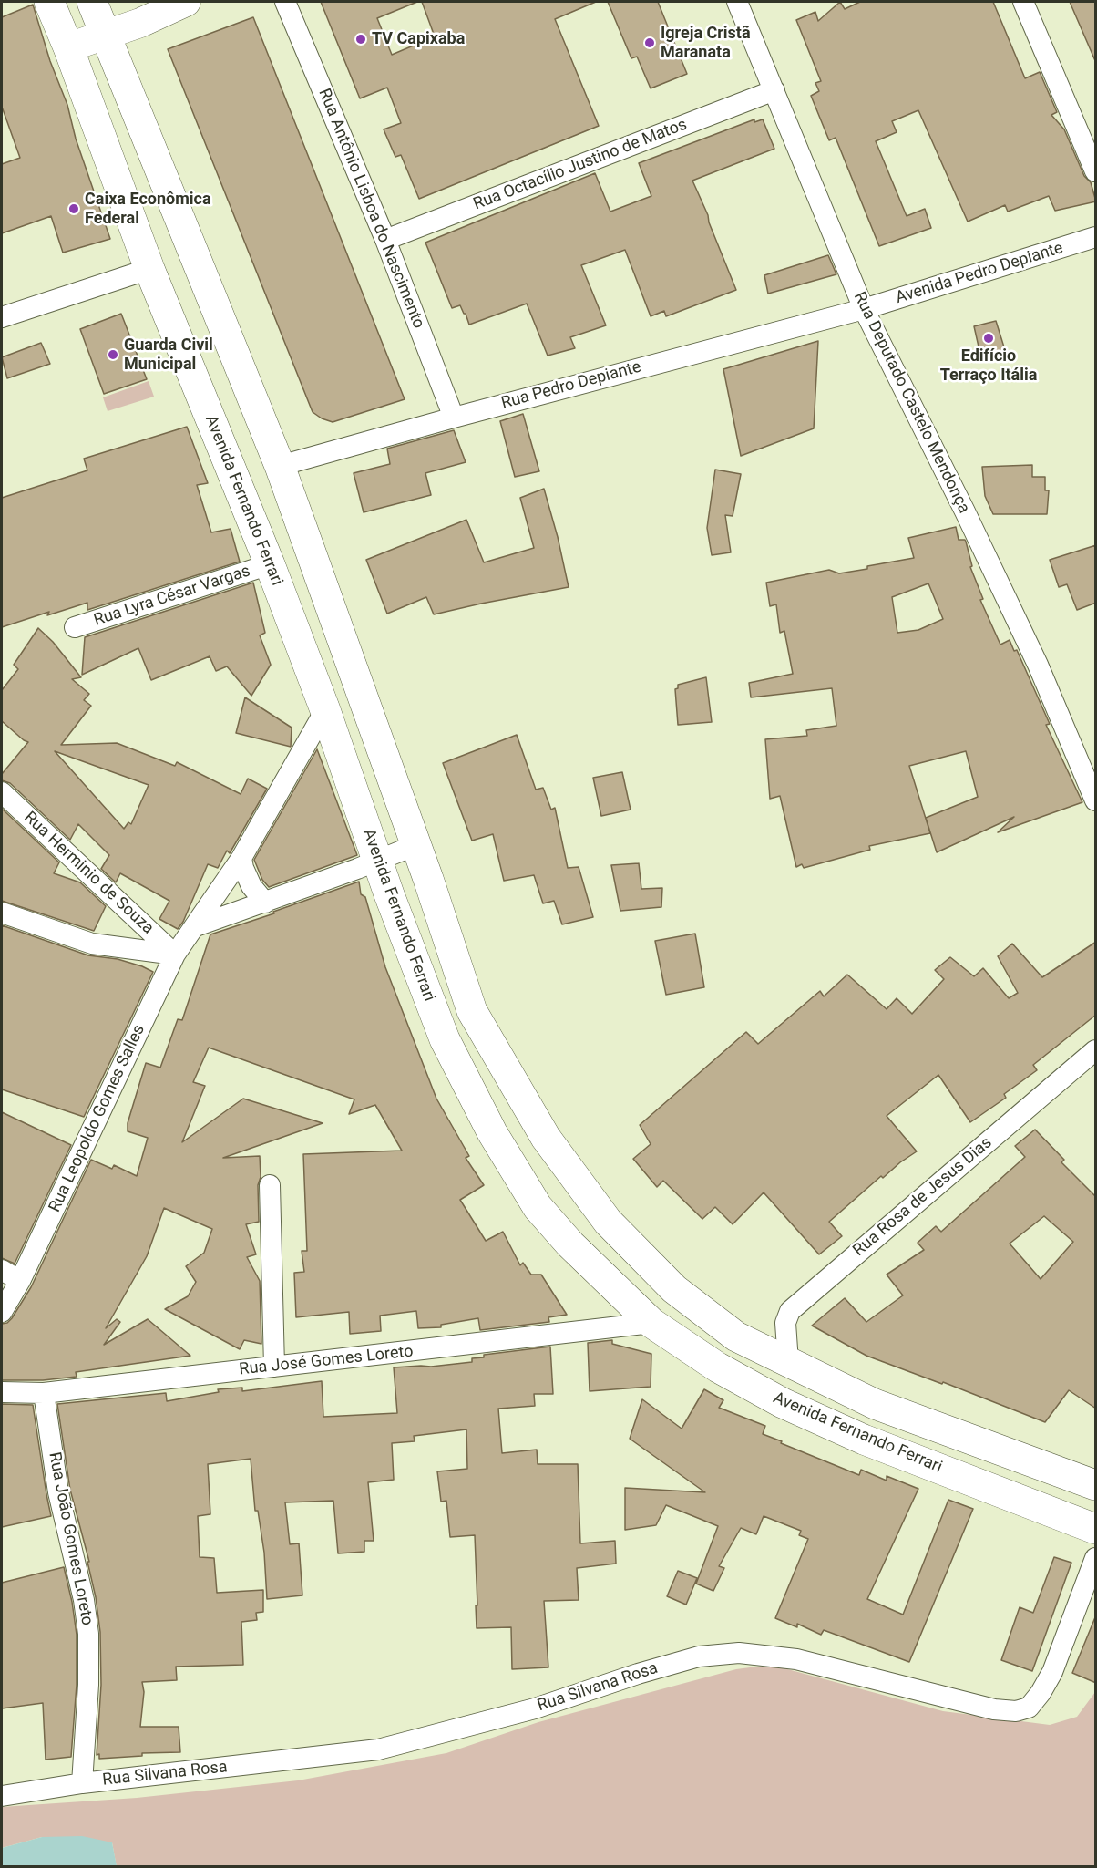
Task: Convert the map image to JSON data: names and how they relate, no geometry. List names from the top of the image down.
{
  "streets": {
    "main road": ["Avenida Fernando Ferrari"],
    "street": [
      "Rua Octacílio Justino de Matos",
      "Rua Antônio Lisboa do Nascimento",
      "Avenida Pedro Depiante",
      "Rua Pedro Depiante",
      "Rua Deputado Castelo Mendonça",
      "Rua Lyra César Vargas",
      "Rua Herminio de Souza",
      "Rua Leopoldo Gomes Salles",
      "Rua Rosa de Jesus Dias",
      "Rua José Gomes Loreto",
      "Rua João Gomes Loreto",
      "Rua Silvana Rosa"
    ]
  },
  "crossings": [
    ["Rua Octacílio Justino de Matos", "Rua Antônio Lisboa do Nascimento"],
    ["Rua Octacílio Justino de Matos", "Rua Deputado Castelo Mendonça"],
    ["Rua Antônio Lisboa do Nascimento", "Rua Pedro Depiante"],
    ["Avenida Pedro Depiante", "Rua Pedro Depiante"],
    ["Avenida Pedro Depiante", "Rua Deputado Castelo Mendonça"],
    ["Rua Pedro Depiante", "Rua Deputado Castelo Mendonça"],
    ["Rua Pedro Depiante", "Avenida Fernando Ferrari"],
    ["Avenida Fernando Ferrari", "Rua Lyra César Vargas"],
    ["Avenida Fernando Ferrari", "Rua Leopoldo Gomes Salles"],
    ["Avenida Fernando Ferrari", "Rua Rosa de Jesus Dias"],
    ["Avenida Fernando Ferrari", "Rua José Gomes Loreto"],
    ["Rua Herminio de Souza", "Rua Leopoldo Gomes Salles"],
    ["Rua José Gomes Loreto", "Rua João Gomes Loreto"],
    ["Rua João Gomes Loreto", "Rua Silvana Rosa"]
  ],
  "places": [
    "TV Capixaba",
    "Igreja Cristã Maranata",
    "Caixa Econômica Federal",
    "Edifício Terraço Itália",
    "Guarda Civil Municipal"
  ]
}
